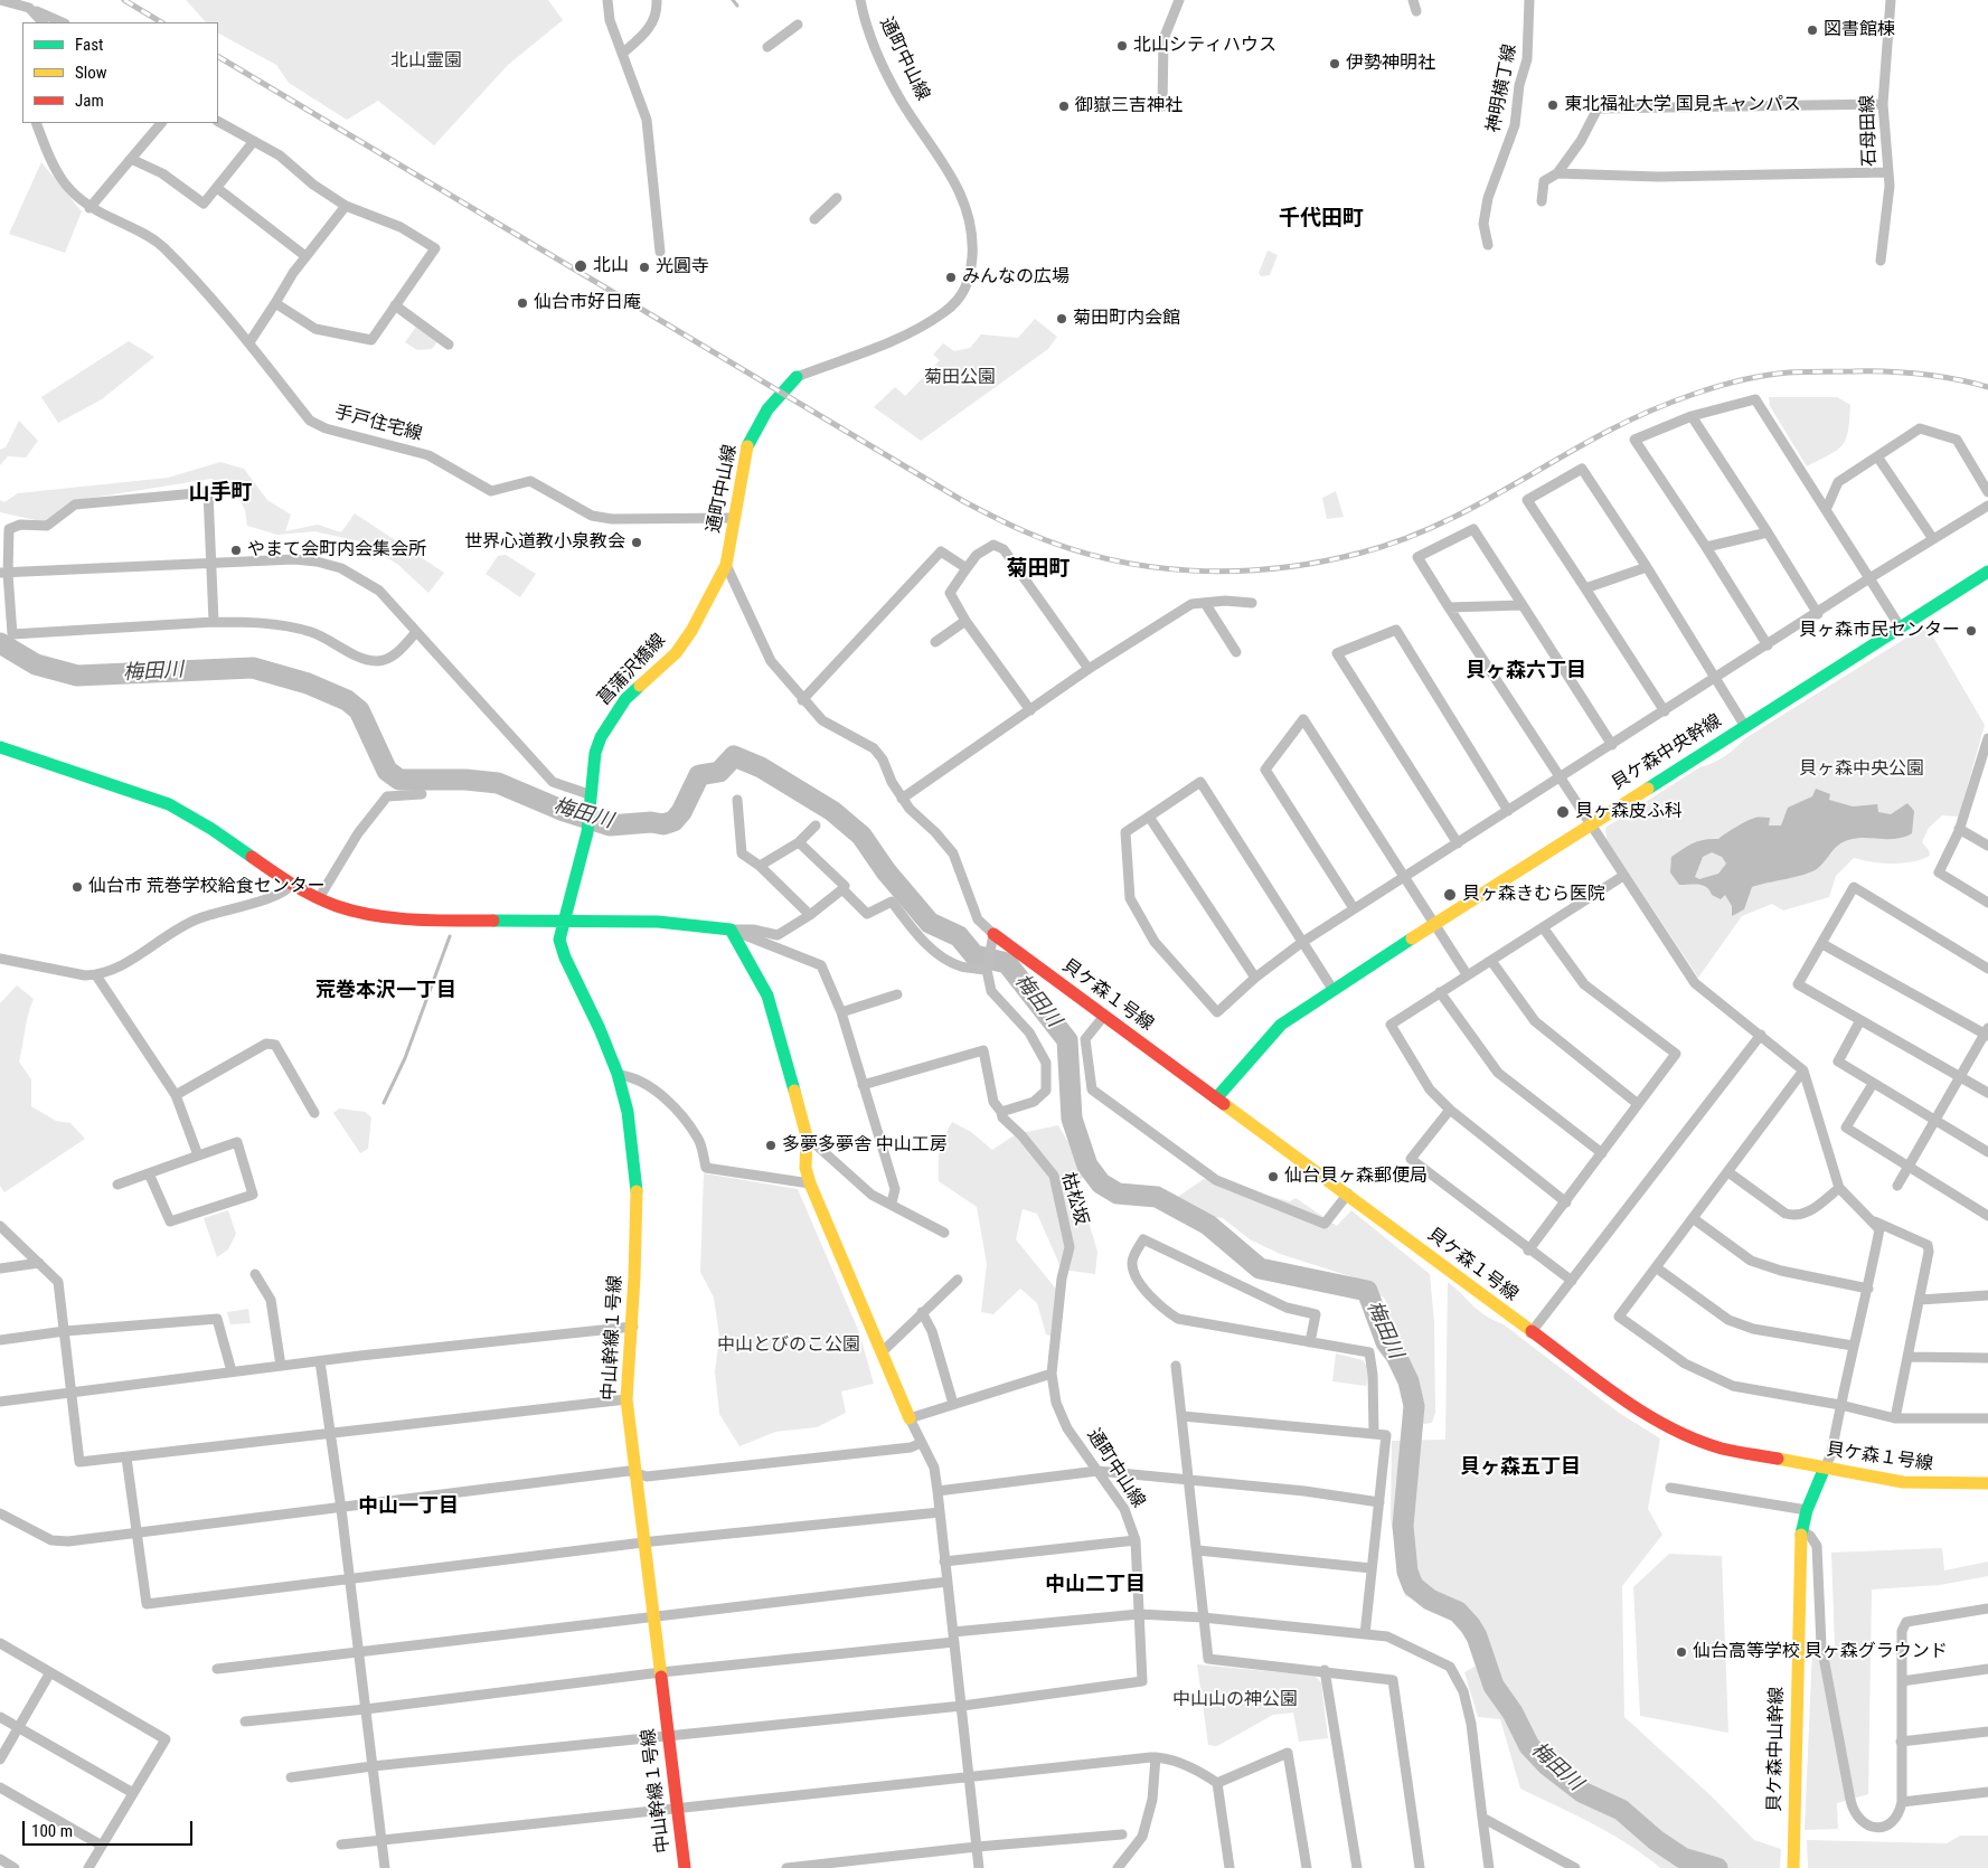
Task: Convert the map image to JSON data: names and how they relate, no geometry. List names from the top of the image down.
{
  "streets": {
    "street": [
      "通町中山線",
      "神明横丁線",
      "石母田線",
      "手戸住宅線",
      "菖蒲沢橋線",
      "貝ケ森中央幹線",
      "貝ケ森１号線",
      "枯松坂",
      "中山幹線１号線",
      "貝ケ森中山幹線"
    ]
  },
  "crossings": [
    ["通町中山線", "手戸住宅線"],
    ["通町中山線", "菖蒲沢橋線"],
    ["通町中山線", "枯松坂"],
    ["菖蒲沢橋線", "中山幹線１号線"],
    ["貝ケ森中央幹線", "貝ケ森１号線"],
    ["貝ケ森１号線", "貝ケ森中山幹線"]
  ],
  "districts": [
    "千代田町",
    "山手町",
    "菊田町",
    "貝ヶ森六丁目",
    "荒巻本沢一丁目",
    "貝ヶ森五丁目",
    "中山一丁目",
    "中山二丁目"
  ],
  "water": ["梅田川"],
  "parks": [
    "北山霊園",
    "菊田公園",
    "貝ヶ森中央公園",
    "中山とびのこ公園",
    "中山山の神公園"
  ],
  "places": [
    "図書館棟",
    "北山シティハウス",
    "伊勢神明社",
    "東北福祉大学 国見キャンパス",
    "御嶽三吉神社",
    "北山",
    "光圓寺",
    "みんなの広場",
    "仙台市好日庵",
    "菊田町内会館",
    "世界心道教小泉教会",
    "やまて会町内会集会所",
    "貝ヶ森市民センター",
    "貝ヶ森皮ふ科",
    "仙台市 荒巻学校給食センター",
    "貝ヶ森きむら医院",
    "多夢多夢舎 中山工房",
    "仙台貝ヶ森郵便局",
    "仙台高等学校 貝ヶ森グラウンド"
  ],
  "legend": ["Fast", "Slow", "Jam"],
  "scale_bar": "100 m"
}
